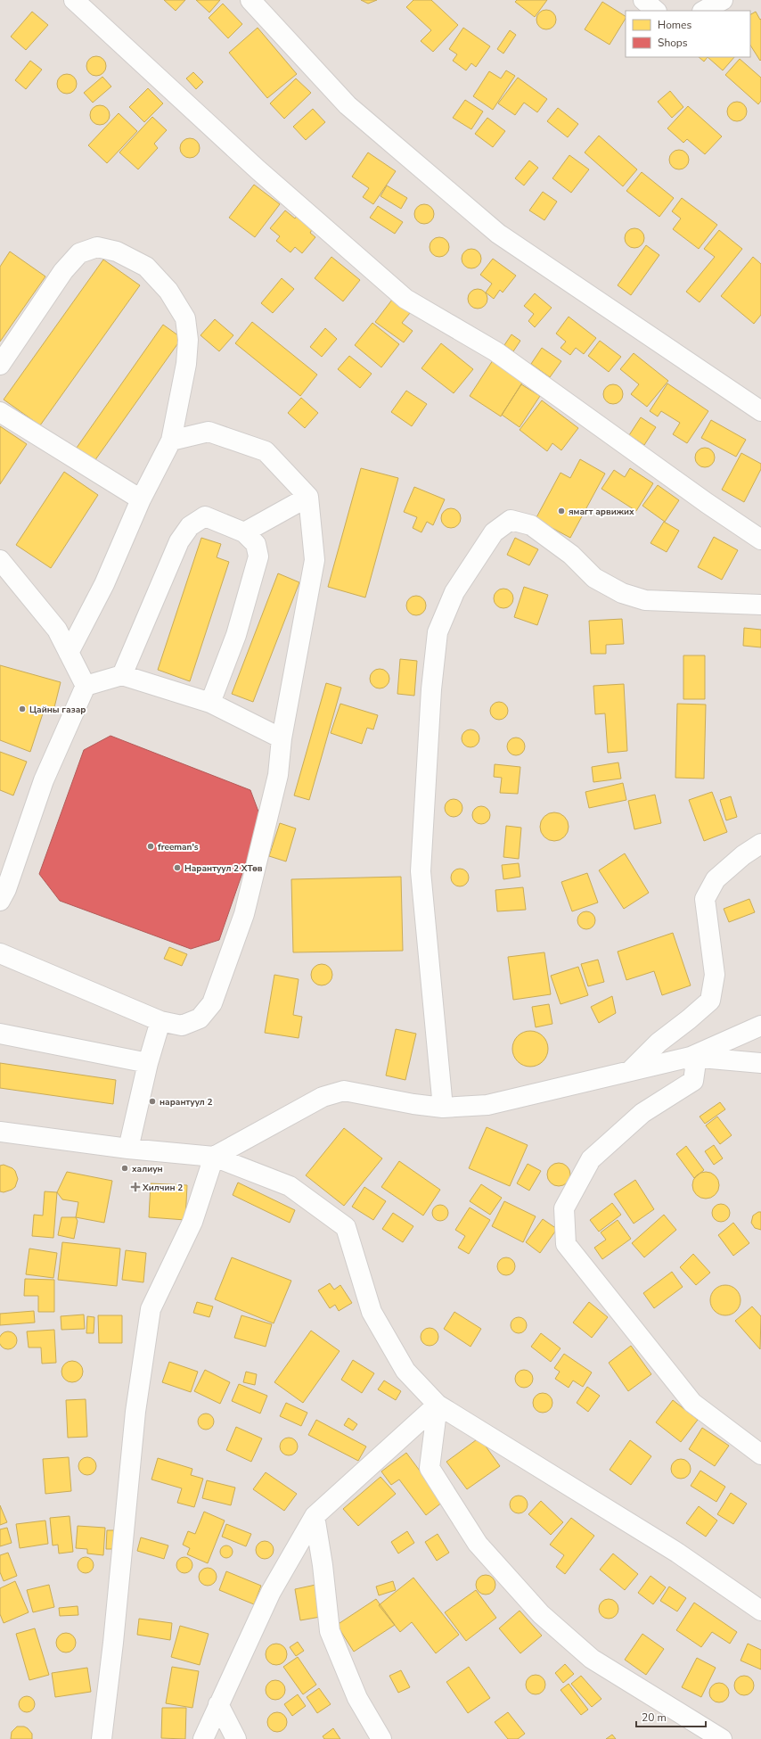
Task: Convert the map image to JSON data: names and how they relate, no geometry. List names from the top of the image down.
{
  "places": {
    "other": [
      "ямагт арвижих",
      "Цайны газар",
      "freeman's",
      "Нарантуул 2 ХТөв",
      "нарантуул 2",
      "халиун"
    ],
    "health": ["Хилчин 2"]
  },
  "legend": ["Homes", "Shops"],
  "scale_bar": "20 m"
}
